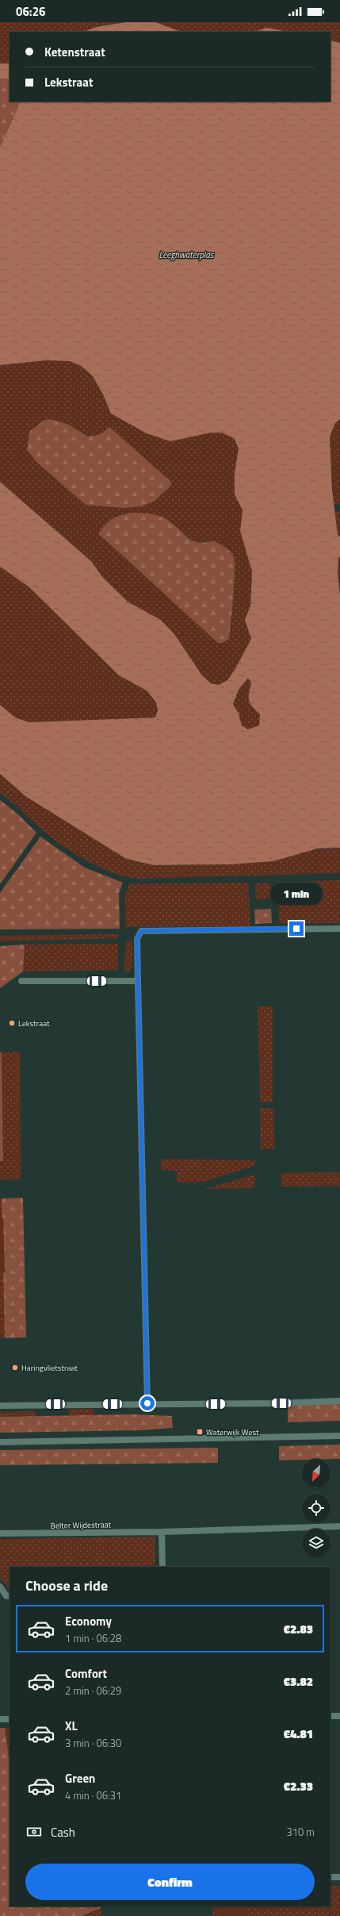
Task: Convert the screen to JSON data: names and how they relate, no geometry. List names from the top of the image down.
{
  "streets": {
    "street": ["Belter Wijdestraat"]
  },
  "water": ["Leeghwaterplas"],
  "places": {
    "other": ["Lekstraat", "Haringvlietstraat"],
    "transit": ["Waterwijk West"]
  },
  "north": "bottom left",
  "page": {
    "status": "06:26",
    "banner": ["Ketenstraat", "Lekstraat"],
    "bubble": "1 min",
    "heading": "Choose a ride",
    "list": [
      {
        "name": "Economy",
        "note": "1 min · 06:28",
        "value": "€2.83"
      },
      {
        "name": "Comfort",
        "note": "2 min · 06:29",
        "value": "€3.82"
      },
      {
        "name": "XL",
        "note": "3 min · 06:30",
        "value": "€4.81"
      },
      {
        "name": "Green",
        "note": "4 min · 06:31",
        "value": "€2.33"
      }
    ],
    "pay": ["Cash", "310 m"],
    "buttons": "Confirm"
  }
}
